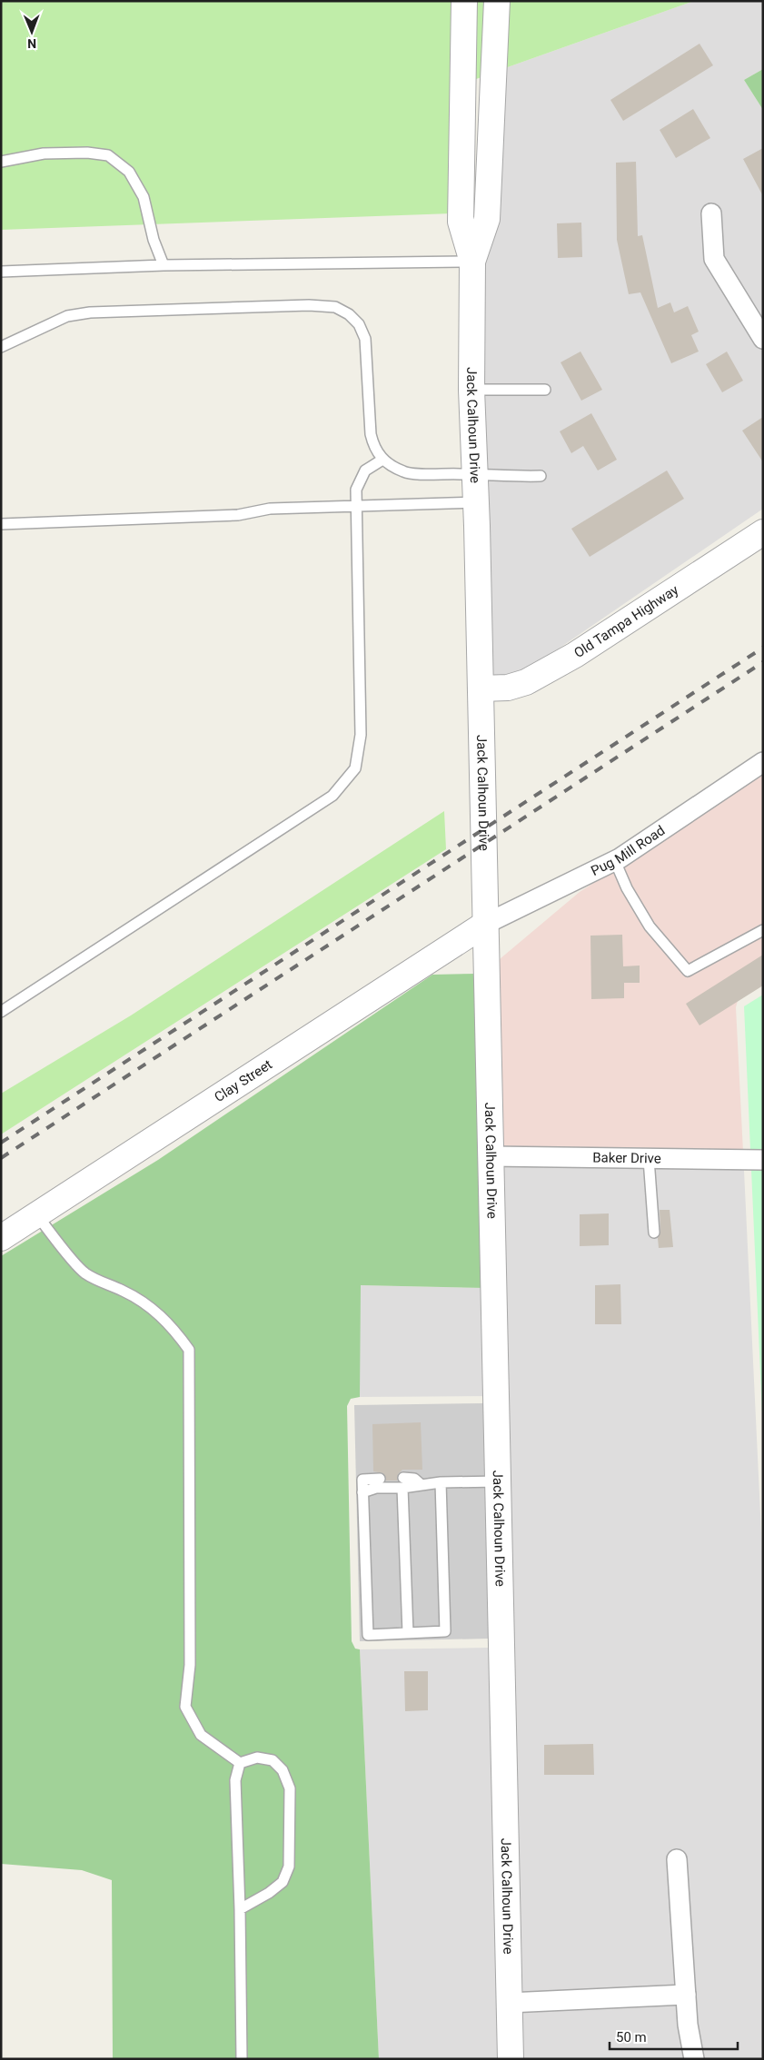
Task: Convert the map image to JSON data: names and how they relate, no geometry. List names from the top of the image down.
{
  "streets": {
    "street": [
      "Jack Calhoun Drive",
      "Old Tampa Highway",
      "Pug Mill Road",
      "Clay Street",
      "Baker Drive"
    ]
  },
  "crossings": [
    ["Jack Calhoun Drive", "Old Tampa Highway"],
    ["Jack Calhoun Drive", "Pug Mill Road"],
    ["Jack Calhoun Drive", "Clay Street"],
    ["Jack Calhoun Drive", "Baker Drive"],
    ["Pug Mill Road", "Clay Street"]
  ],
  "scale_bar": "50 m",
  "north": "bottom"
}
